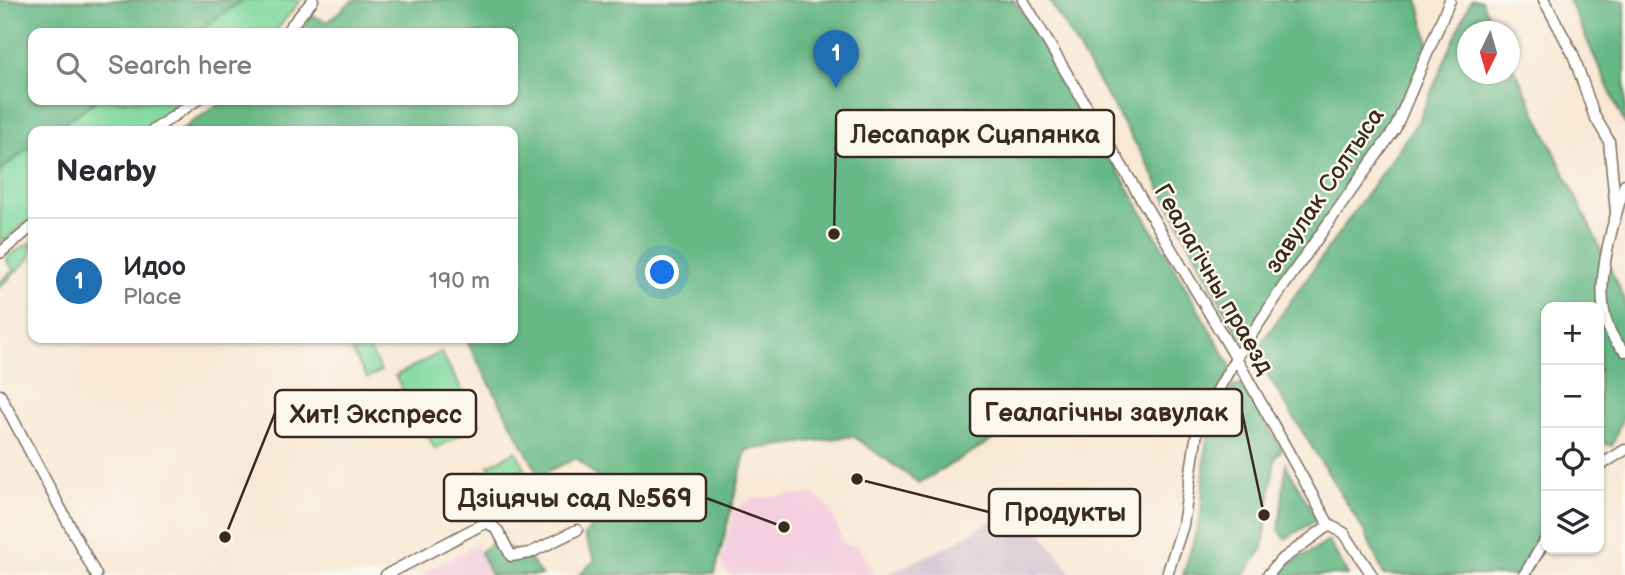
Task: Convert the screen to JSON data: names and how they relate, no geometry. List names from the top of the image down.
{
  "streets": {
    "street": ["завулак Солтыса", "Геалагічны праезд"]
  },
  "crossings": [
    ["завулак Солтыса", "Геалагічны праезд"]
  ],
  "places": [
    "Лесапарк Сцяпянка",
    "Продукты",
    "Геалагічны завулак",
    "Дзіцячы сад №569",
    "Хит! Экспресс"
  ],
  "north": "bottom",
  "page": {
    "search": "Search here",
    "pins": "1",
    "heading": "Nearby",
    "list": [
      {
        "mark": "1",
        "name": "Идоо",
        "note": "Place",
        "value": "190 m"
      }
    ],
    "map_buttons": ["+", "−"]
  }
}
